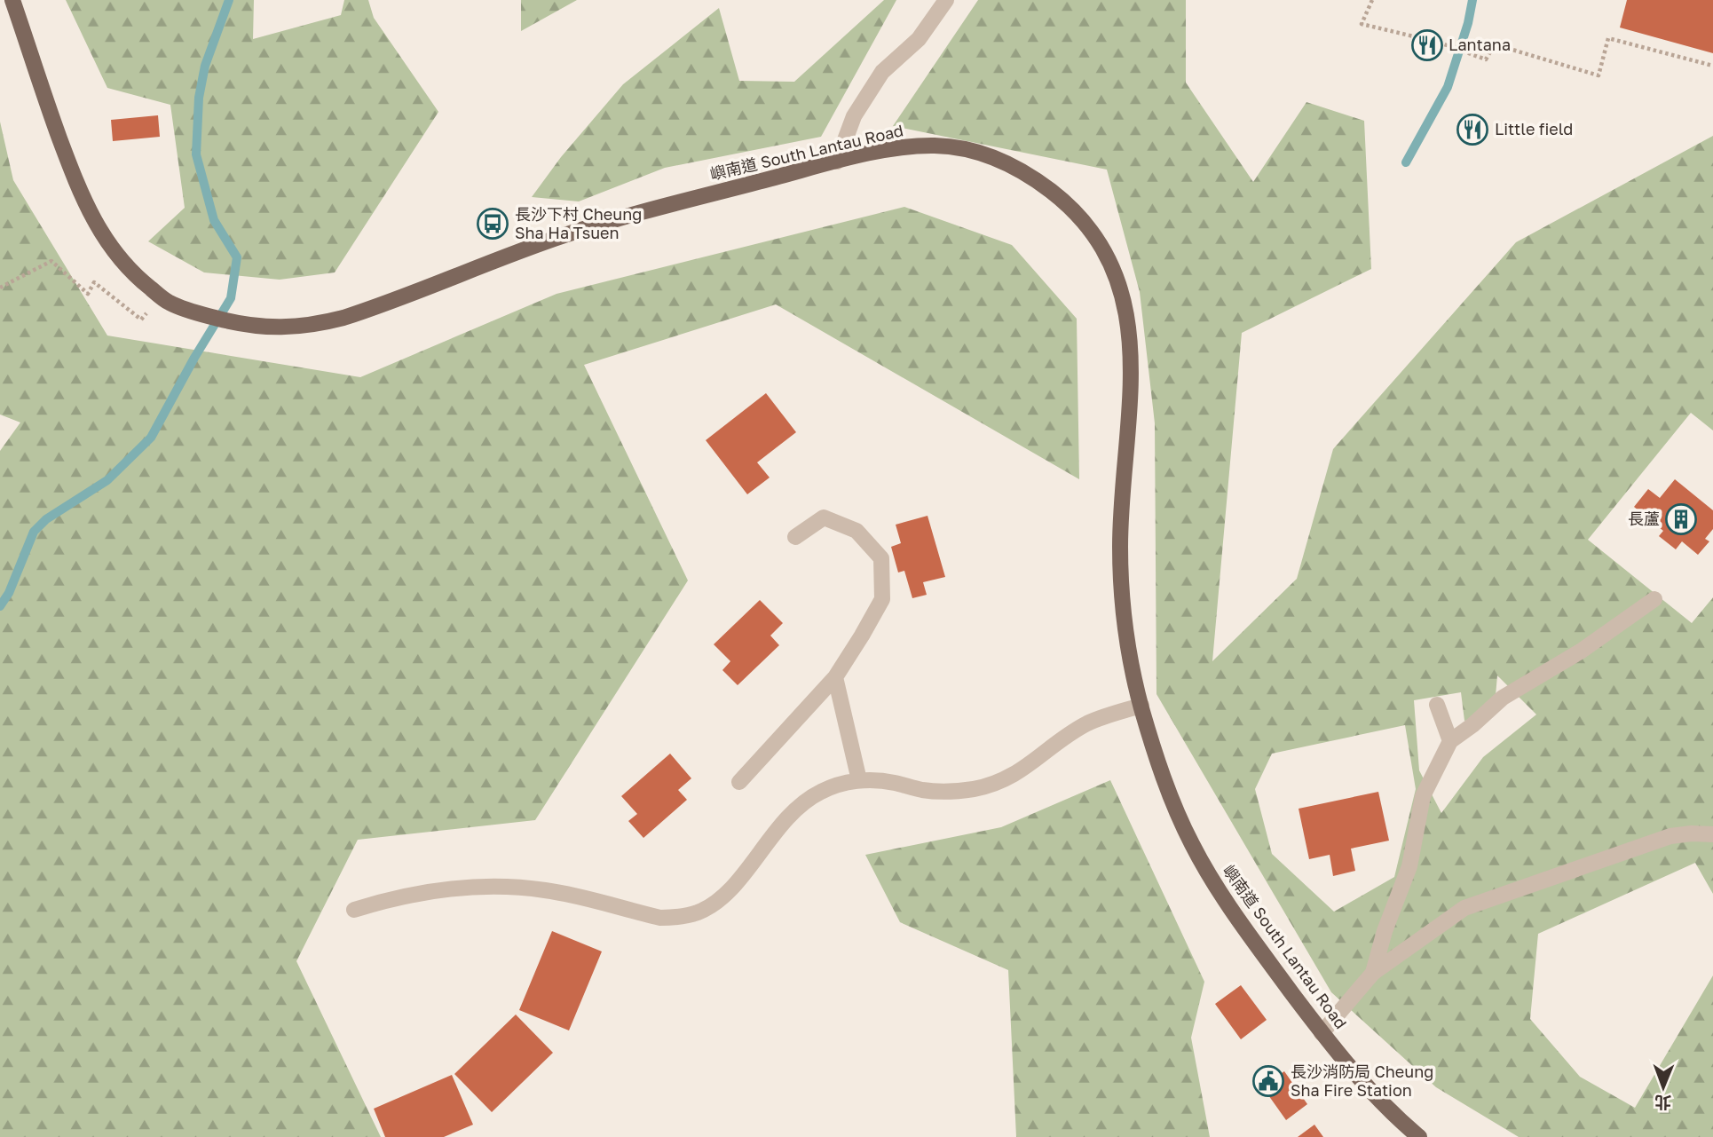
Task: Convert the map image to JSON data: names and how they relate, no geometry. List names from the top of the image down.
{
  "streets": {
    "main road": ["嶼南道 South Lantau Road"]
  },
  "places": {
    "restaurant": ["Lantana", "Little field"],
    "bus stop": ["長沙下村 Cheung Sha Ha Tsuen"],
    "building": ["長蘆"],
    "public building": ["長沙消防局 Cheung Sha Fire Station"]
  },
  "north": "bottom"
}
